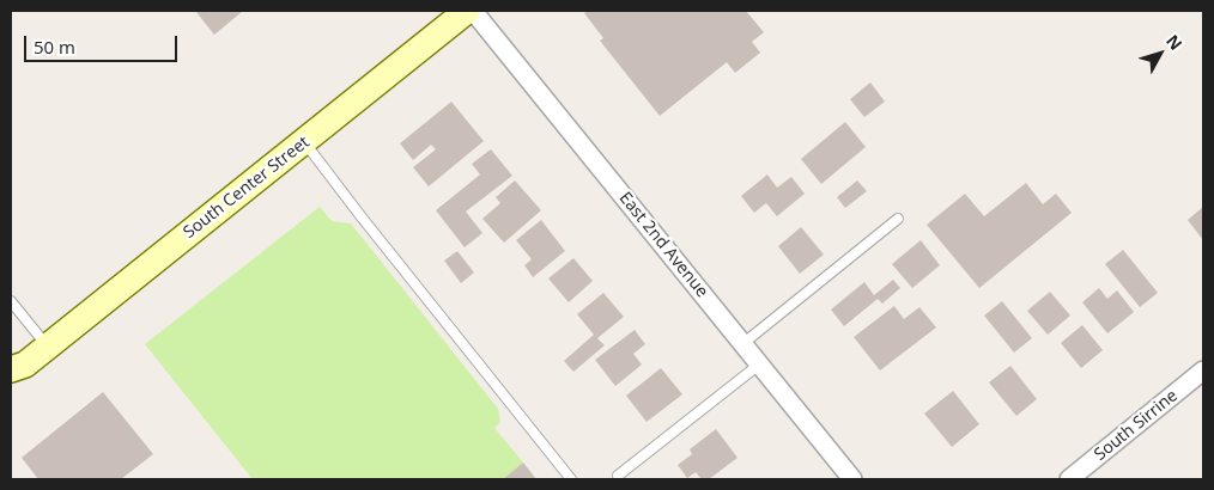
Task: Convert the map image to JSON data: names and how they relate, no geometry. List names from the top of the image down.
{
  "streets": {
    "street": ["South Center Street", "East 2nd Avenue", "South Sirrine"]
  },
  "scale_bar": "50 m",
  "north": "top right"
}
